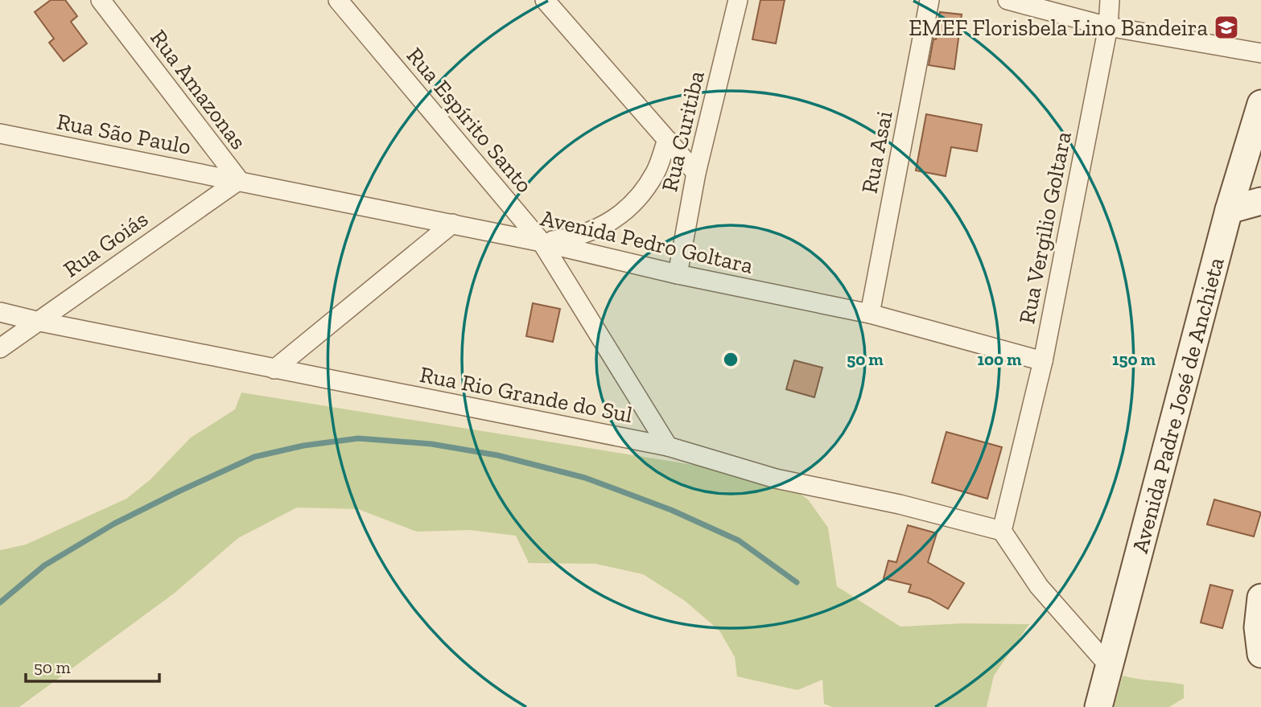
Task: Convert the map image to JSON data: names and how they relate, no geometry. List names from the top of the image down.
{
  "streets": {
    "main road": ["Avenida Padre José de Anchieta"],
    "street": [
      "Rua Amazonas",
      "Rua Espírito Santo",
      "Rua Curitiba",
      "Rua São Paulo",
      "Rua Asai",
      "Rua Vergilio Goltara",
      "Avenida Pedro Goltara",
      "Rua Goiás",
      "Rua Rio Grande do Sul"
    ]
  },
  "crossings": [
    ["Rua Amazonas", "Rua São Paulo"],
    ["Rua Amazonas", "Avenida Pedro Goltara"],
    ["Rua Amazonas", "Rua Goiás"],
    ["Rua Espírito Santo", "Avenida Pedro Goltara"],
    ["Rua Espírito Santo", "Rua Rio Grande do Sul"],
    ["Rua Curitiba", "Avenida Pedro Goltara"],
    ["Rua São Paulo", "Avenida Pedro Goltara"],
    ["Rua São Paulo", "Rua Goiás"],
    ["Rua Asai", "Avenida Pedro Goltara"],
    ["Rua Vergilio Goltara", "Avenida Pedro Goltara"],
    ["Rua Vergilio Goltara", "Rua Rio Grande do Sul"],
    ["Avenida Pedro Goltara", "Rua Goiás"],
    ["Rua Goiás", "Rua Rio Grande do Sul"]
  ],
  "places": {
    "school or university": ["EMEF Florisbela Lino Bandeira"]
  },
  "scale_bar": "50 m",
  "rings": ["50 m", "100 m", "150 m"]
}
